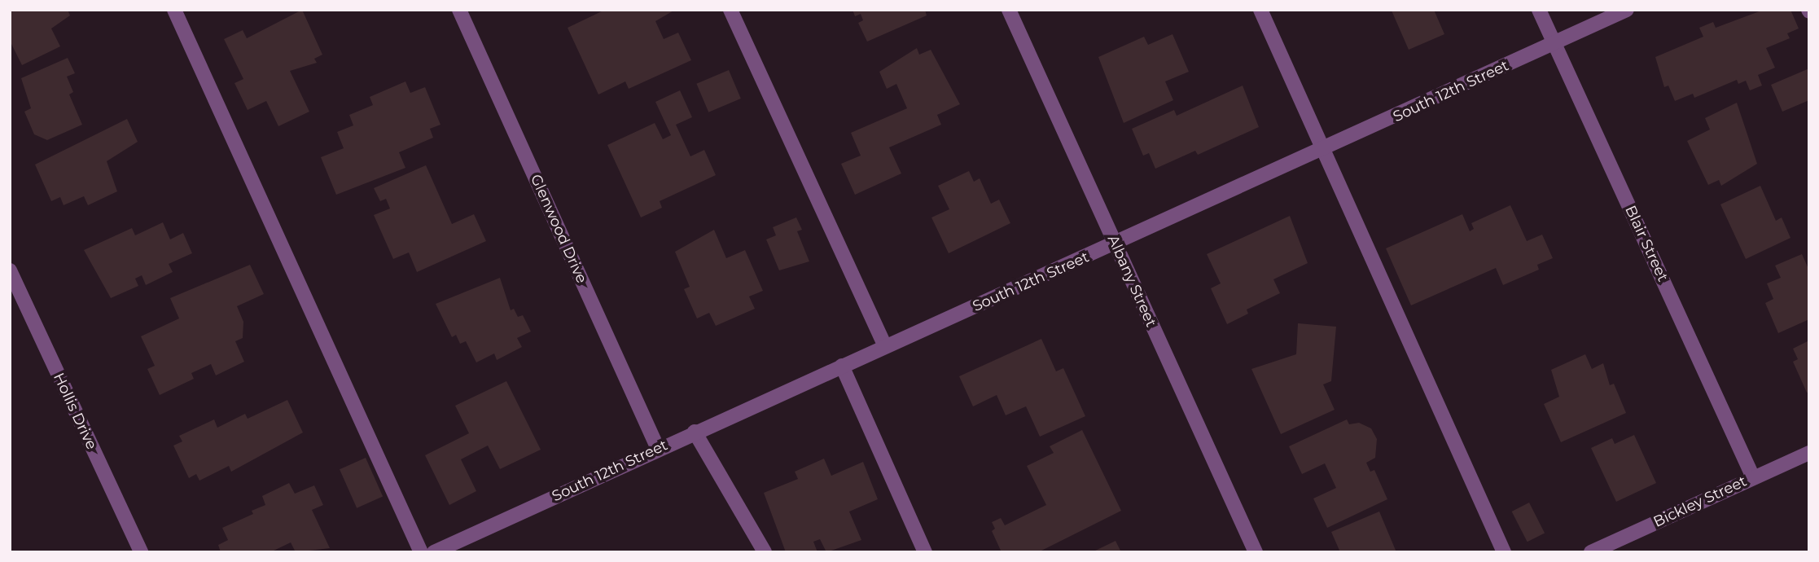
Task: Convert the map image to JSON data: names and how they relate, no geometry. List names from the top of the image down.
{
  "streets": {
    "street": [
      "South 12th Street",
      "Glenwood Drive",
      "Blair Street",
      "Albany Street",
      "Hollis Drive",
      "Bickley Street"
    ]
  },
  "crossings": [
    ["South 12th Street", "Glenwood Drive"],
    ["South 12th Street", "Blair Street"],
    ["South 12th Street", "Albany Street"],
    ["Blair Street", "Bickley Street"]
  ]
}
